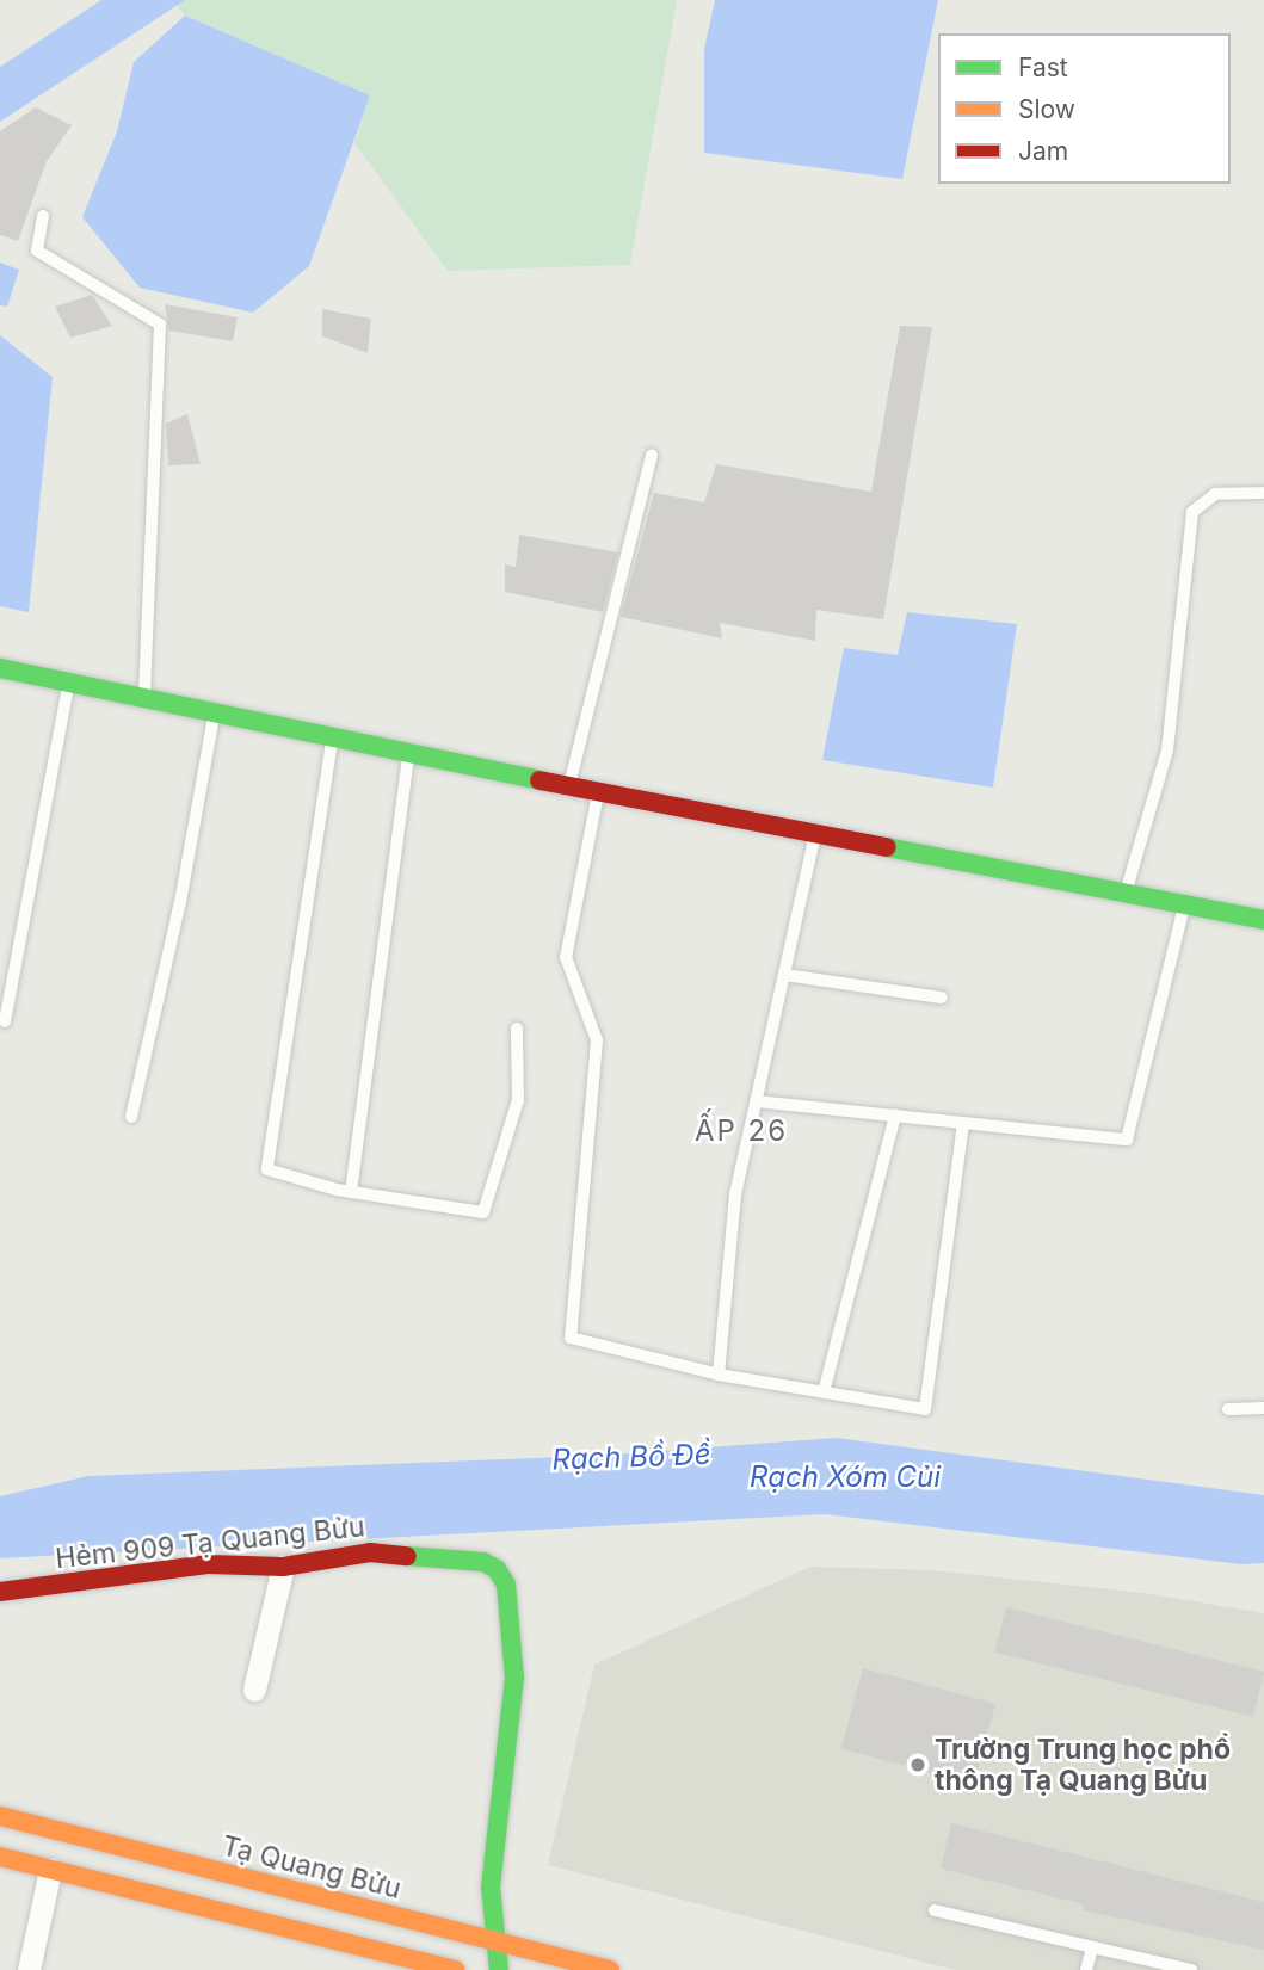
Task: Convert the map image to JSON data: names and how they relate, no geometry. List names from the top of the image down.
{
  "streets": {
    "street": ["Hẻm 909 Tạ Quang Bửu", "Tạ Quang Bửu"]
  },
  "crossings": [
    ["Hẻm 909 Tạ Quang Bửu", "Tạ Quang Bửu"]
  ],
  "districts": ["ẤP 26"],
  "water": ["Rạch Bồ Đề", "Rạch Xóm Củi"],
  "places": ["Trường Trung học phổ thông Tạ Quang Bửu"],
  "legend": ["Fast", "Slow", "Jam"]
}
